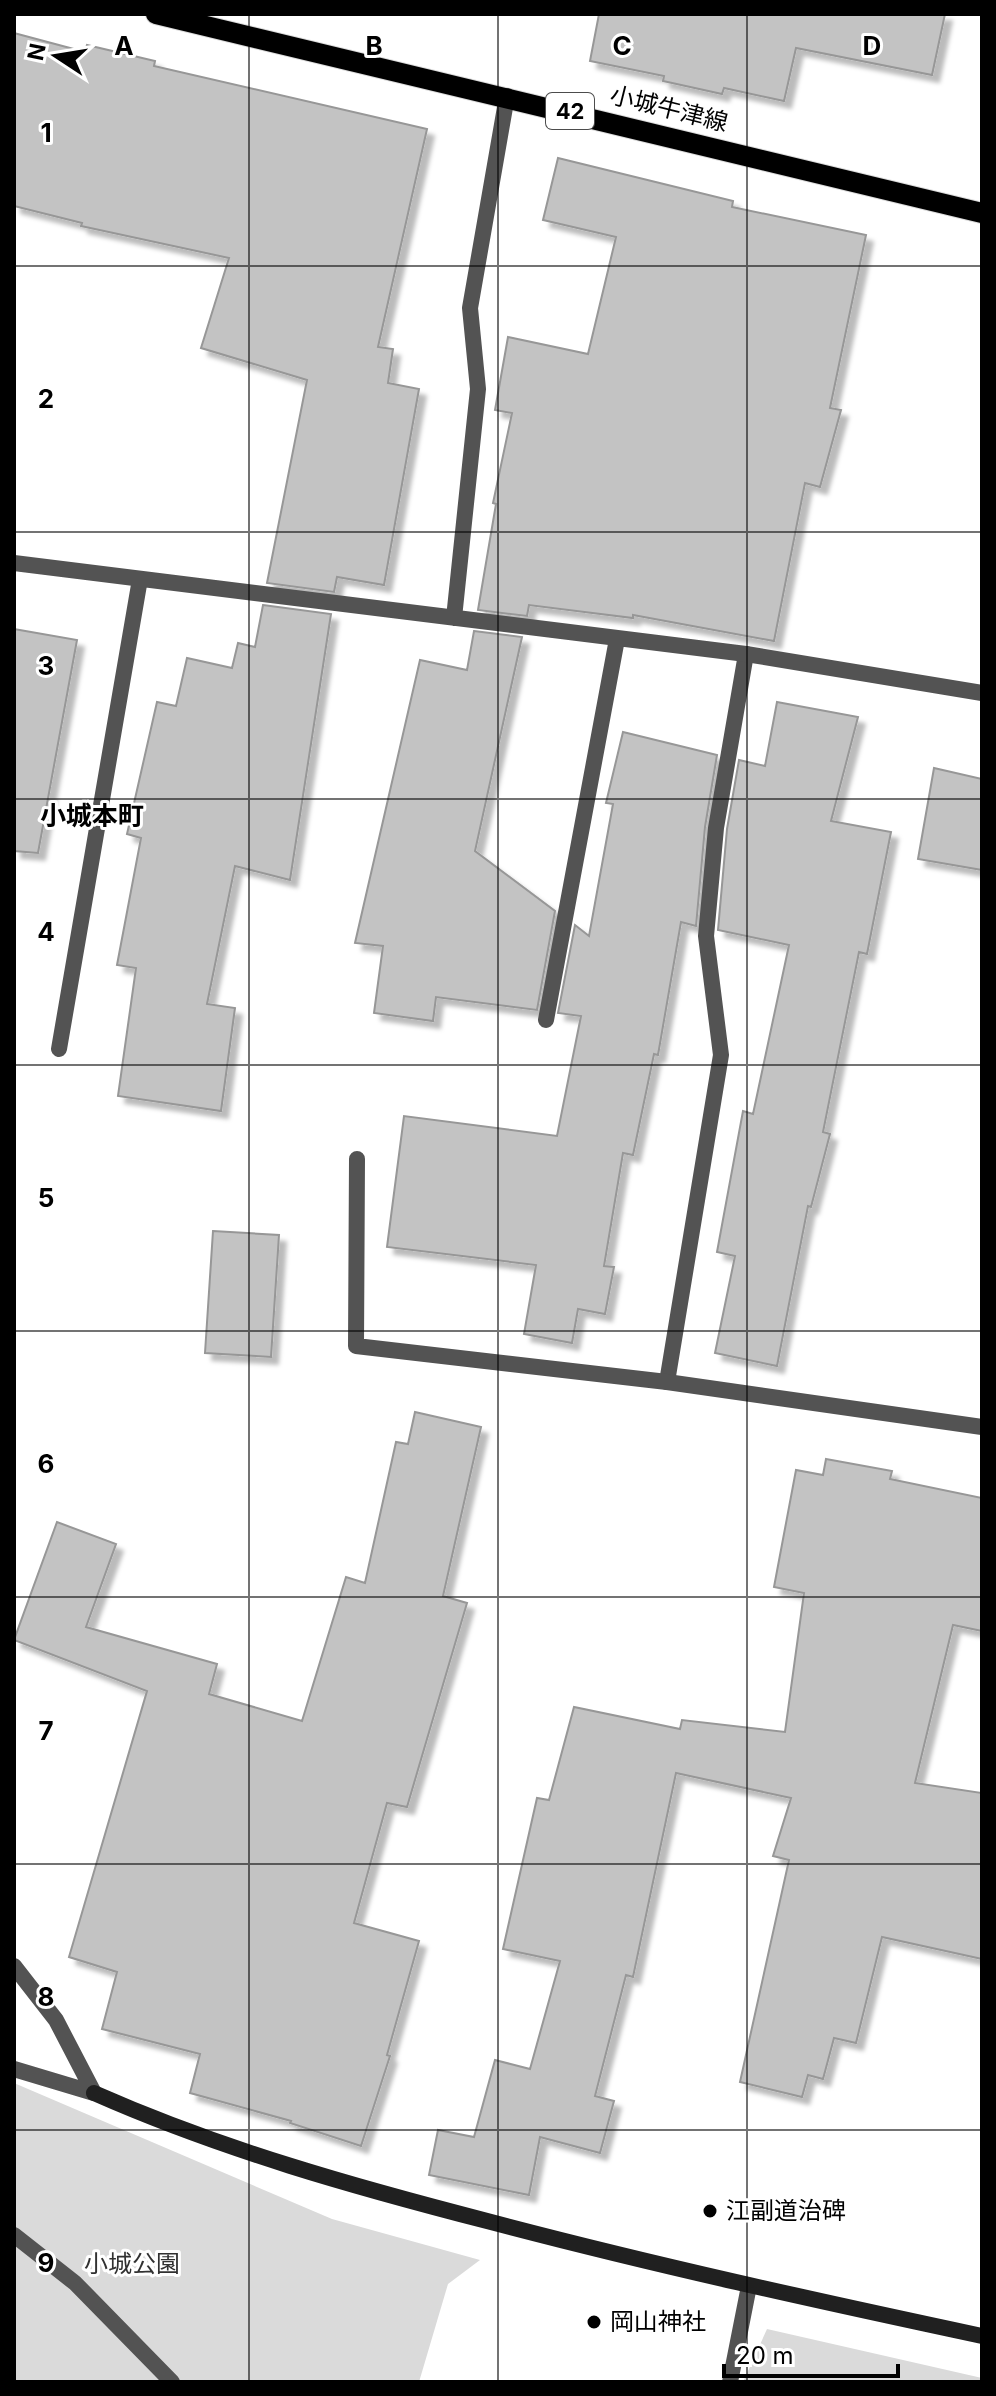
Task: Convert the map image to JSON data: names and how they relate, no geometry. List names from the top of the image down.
{
  "streets": {
    "main road": ["小城牛津線", "42"]
  },
  "districts": ["小城本町"],
  "parks": ["小城公園"],
  "places": ["江副道治碑", "岡山神社"],
  "scale_bar": "20 m",
  "north": "left",
  "grid": {
    "columns": [
      "A",
      "B",
      "C",
      "D"
    ],
    "rows": [
      "1",
      "2",
      "3",
      "4",
      "5",
      "6",
      "7",
      "8",
      "9"
    ]
  }
}
